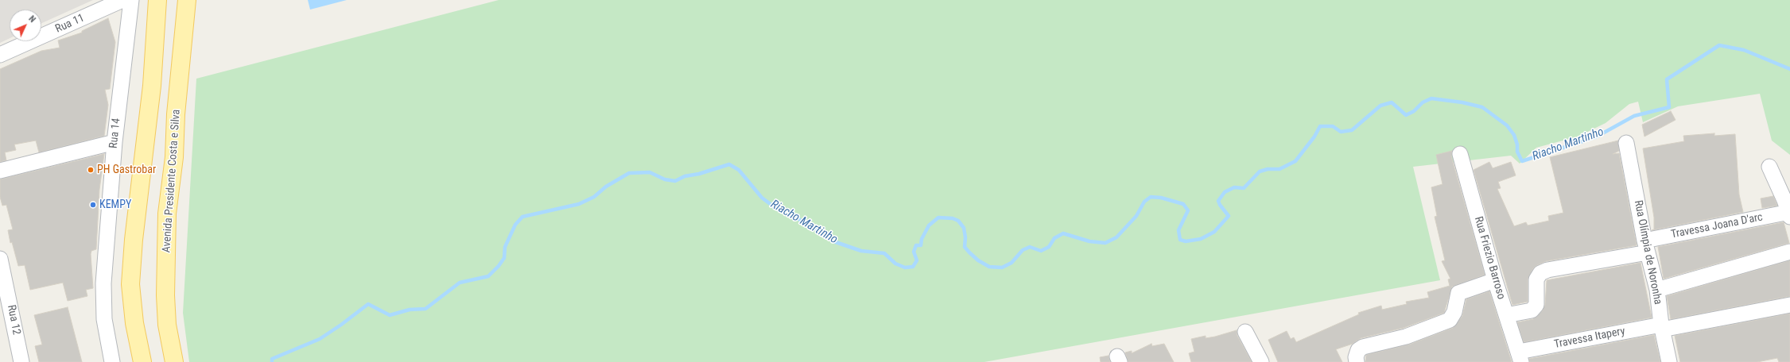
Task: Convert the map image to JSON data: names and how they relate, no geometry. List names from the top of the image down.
{
  "streets": {
    "main road": ["Avenida Presidente Costa e Silva"],
    "street": [
      "Rua 11",
      "Rua 14",
      "Travessa Joana D'arc",
      "Rua Olímpia de Noronha",
      "Rua Friezio Barroso",
      "Rua 12",
      "Travessa Itapery"
    ]
  },
  "crossings": [
    ["Travessa Joana D'arc", "Rua Olímpia de Noronha"],
    ["Travessa Joana D'arc", "Rua Friezio Barroso"],
    ["Rua Olímpia de Noronha", "Travessa Itapery"],
    ["Rua Friezio Barroso", "Travessa Itapery"]
  ],
  "water": ["Riacho Martinho"],
  "places": ["PH Gastrobar", "KEMPY"],
  "north": "top right"
}
